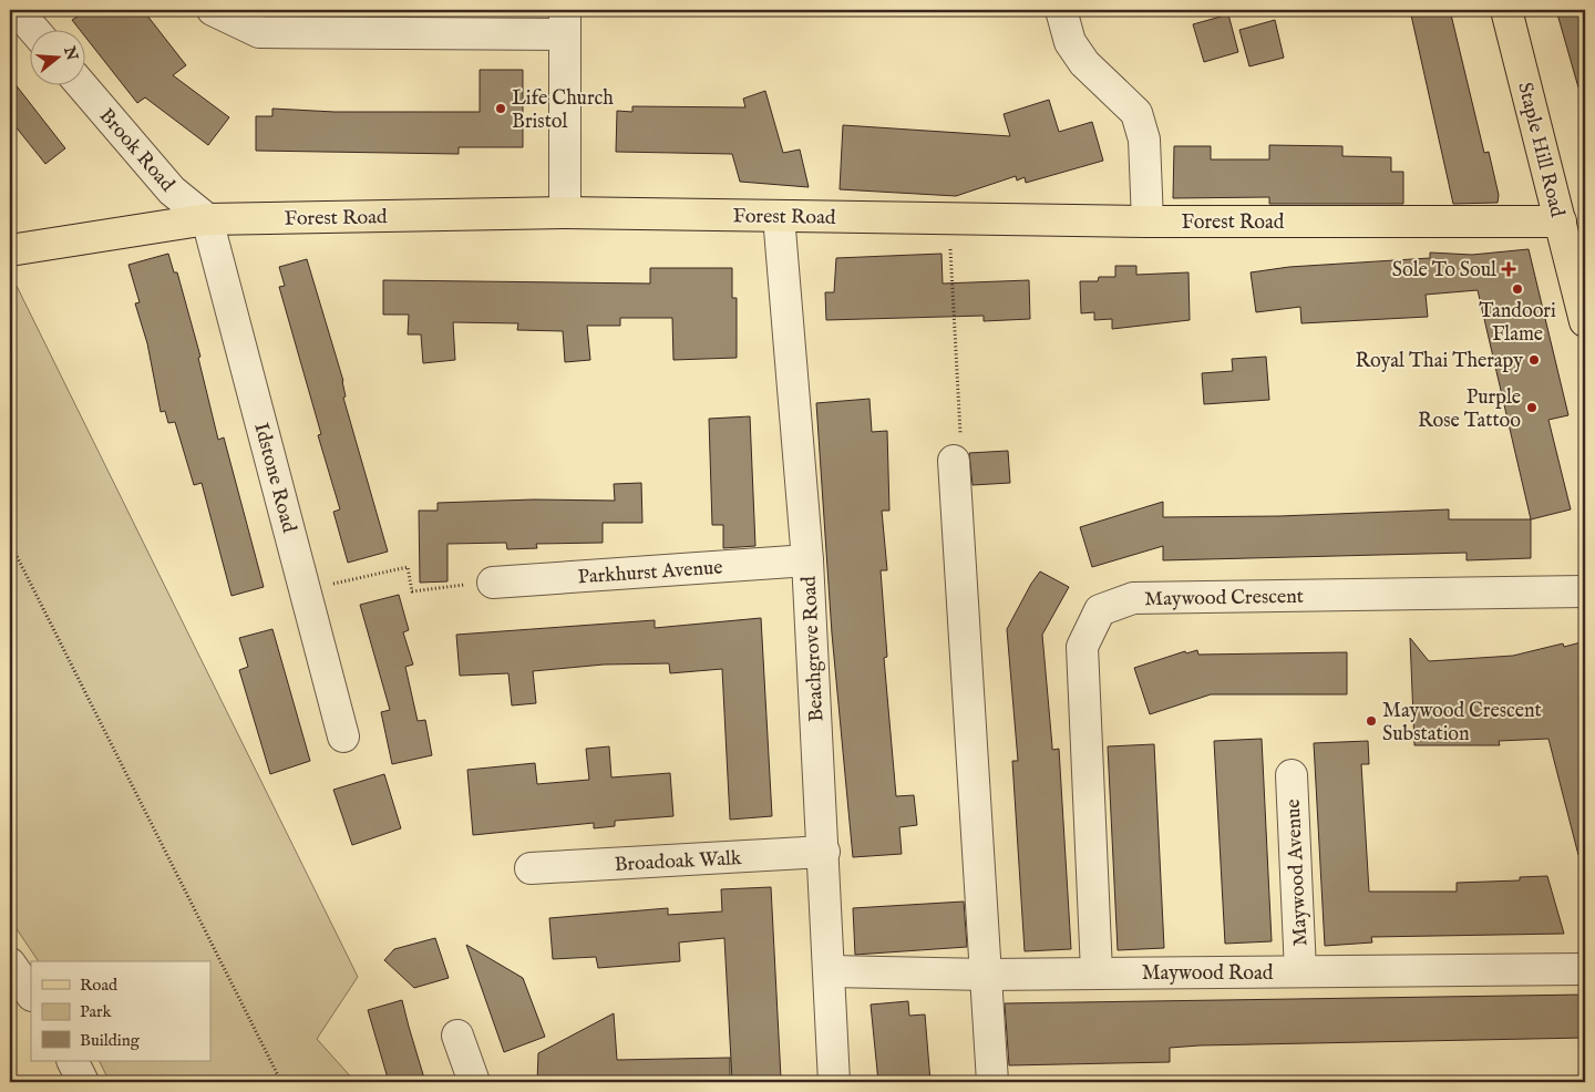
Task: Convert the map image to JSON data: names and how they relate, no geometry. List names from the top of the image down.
{
  "streets": {
    "main road": ["Staple Hill Road", "Forest Road"],
    "street": [
      "Brook Road",
      "Idstone Road",
      "Parkhurst Avenue",
      "Maywood Crescent",
      "Beachgrove Road",
      "Broadoak Walk",
      "Maywood Avenue",
      "Maywood Road"
    ]
  },
  "crossings": [
    ["Brook Road", "Forest Road"],
    ["Brook Road", "Idstone Road"],
    ["Staple Hill Road", "Forest Road"],
    ["Forest Road", "Idstone Road"],
    ["Forest Road", "Beachgrove Road"],
    ["Parkhurst Avenue", "Beachgrove Road"],
    ["Maywood Crescent", "Maywood Road"],
    ["Beachgrove Road", "Broadoak Walk"],
    ["Beachgrove Road", "Maywood Road"],
    ["Maywood Avenue", "Maywood Road"]
  ],
  "places": {
    "other": [
      "Life Church Bristol",
      "Tandoori Flame",
      "Royal Thai Therapy",
      "Purple Rose Tattoo",
      "Maywood Crescent Substation"
    ],
    "health": ["Sole To Soul"]
  },
  "legend": ["Road", "Park", "Building"],
  "north": "right"
}
